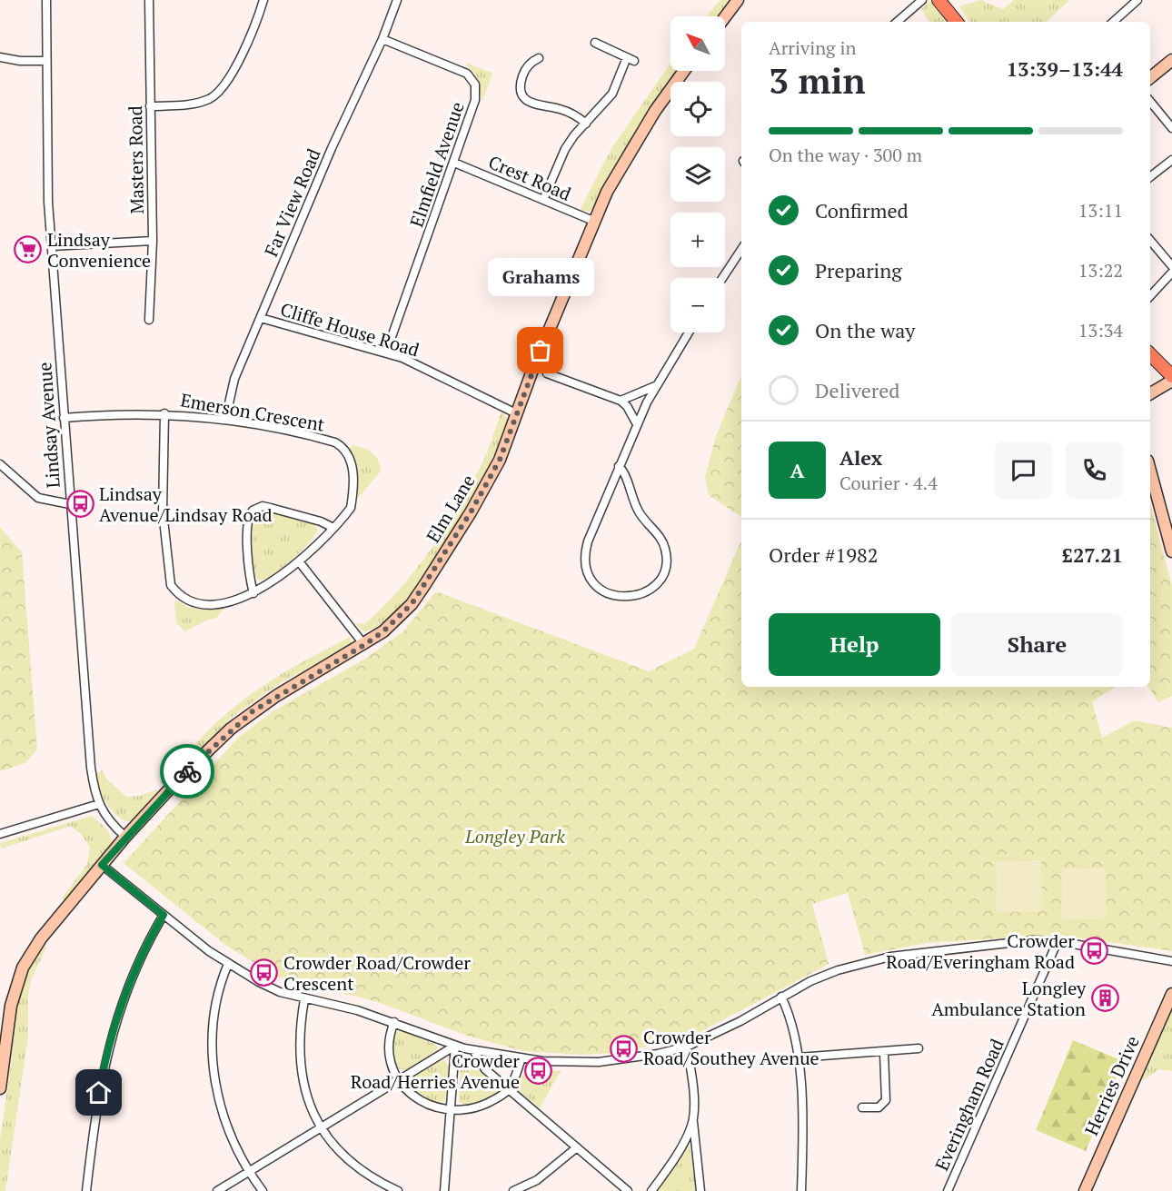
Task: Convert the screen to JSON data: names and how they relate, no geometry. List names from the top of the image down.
{
  "streets": {
    "street": [
      "Masters Road",
      "Elmfield Avenue",
      "Crest Road",
      "Far View Road",
      "Cliffe House Road",
      "Emerson Crescent",
      "Lindsay Avenue",
      "Elm Lane",
      "Herries Drive",
      "Everingham Road"
    ]
  },
  "crossings": [
    ["Elmfield Avenue", "Crest Road"],
    ["Elmfield Avenue", "Far View Road"],
    ["Elmfield Avenue", "Cliffe House Road"],
    ["Crest Road", "Elm Lane"],
    ["Far View Road", "Cliffe House Road"],
    ["Far View Road", "Emerson Crescent"],
    ["Cliffe House Road", "Elm Lane"],
    ["Emerson Crescent", "Lindsay Avenue"],
    ["Lindsay Avenue", "Elm Lane"]
  ],
  "parks": ["Longley Park"],
  "places": {
    "supermarket": ["Lindsay Convenience"],
    "other": ["Grahams"],
    "bus stop": [
      "Lindsay Avenue/Lindsay Road",
      "Crowder Road/Everingham Road",
      "Crowder Road/Crowder Crescent",
      "Crowder Road/Southey Avenue",
      "Crowder Road/Herries Avenue"
    ],
    "building": ["Longley Ambulance Station"]
  },
  "north": "top left",
  "page": {
    "map_buttons": ["+", "−"],
    "heading": ["3 min", "Arriving in", "13:39–13:44"],
    "panel": [
      "Alex",
      "Courier · 4.4",
      "Order #1982",
      "£27.21"
    ],
    "bar": "On the way · 300 m",
    "list": [
      ["Confirmed", "13:11"],
      ["Preparing", "13:22"],
      ["On the way", "13:34"],
      "Delivered"
    ],
    "bubble": "Grahams",
    "round": "A",
    "buttons": ["Help", "Share"]
  }
}
